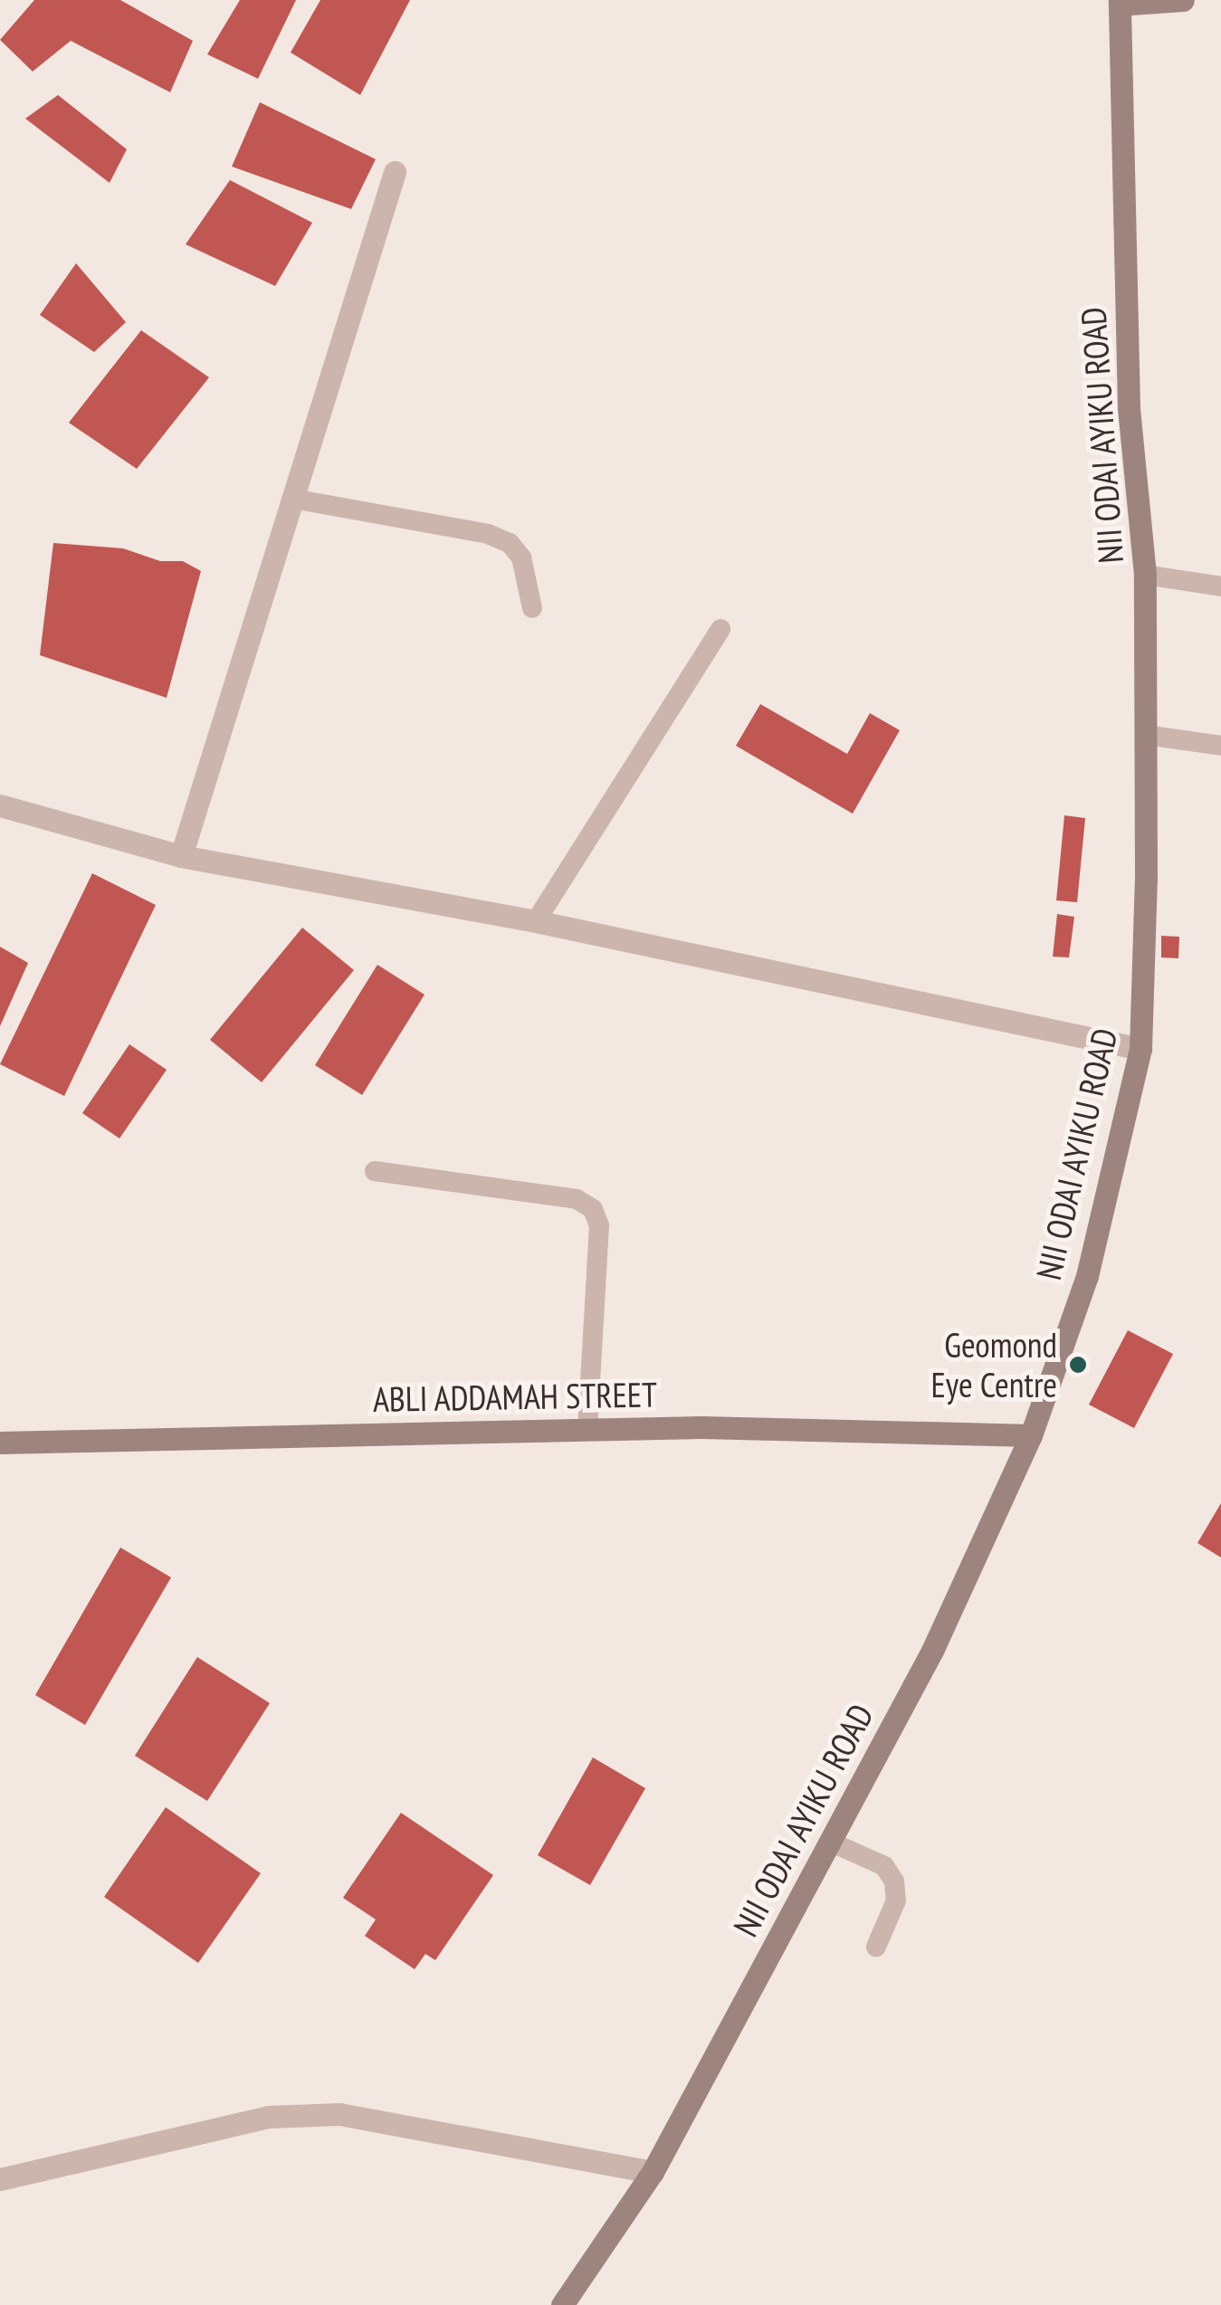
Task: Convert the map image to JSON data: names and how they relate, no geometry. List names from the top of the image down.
{
  "streets": {
    "street": ["NII ODAI AYIKU ROAD", "ABLI ADDAMAH STREET"]
  },
  "crossings": [
    ["NII ODAI AYIKU ROAD", "ABLI ADDAMAH STREET"]
  ],
  "places": ["Geomond Eye Centre"]
}
